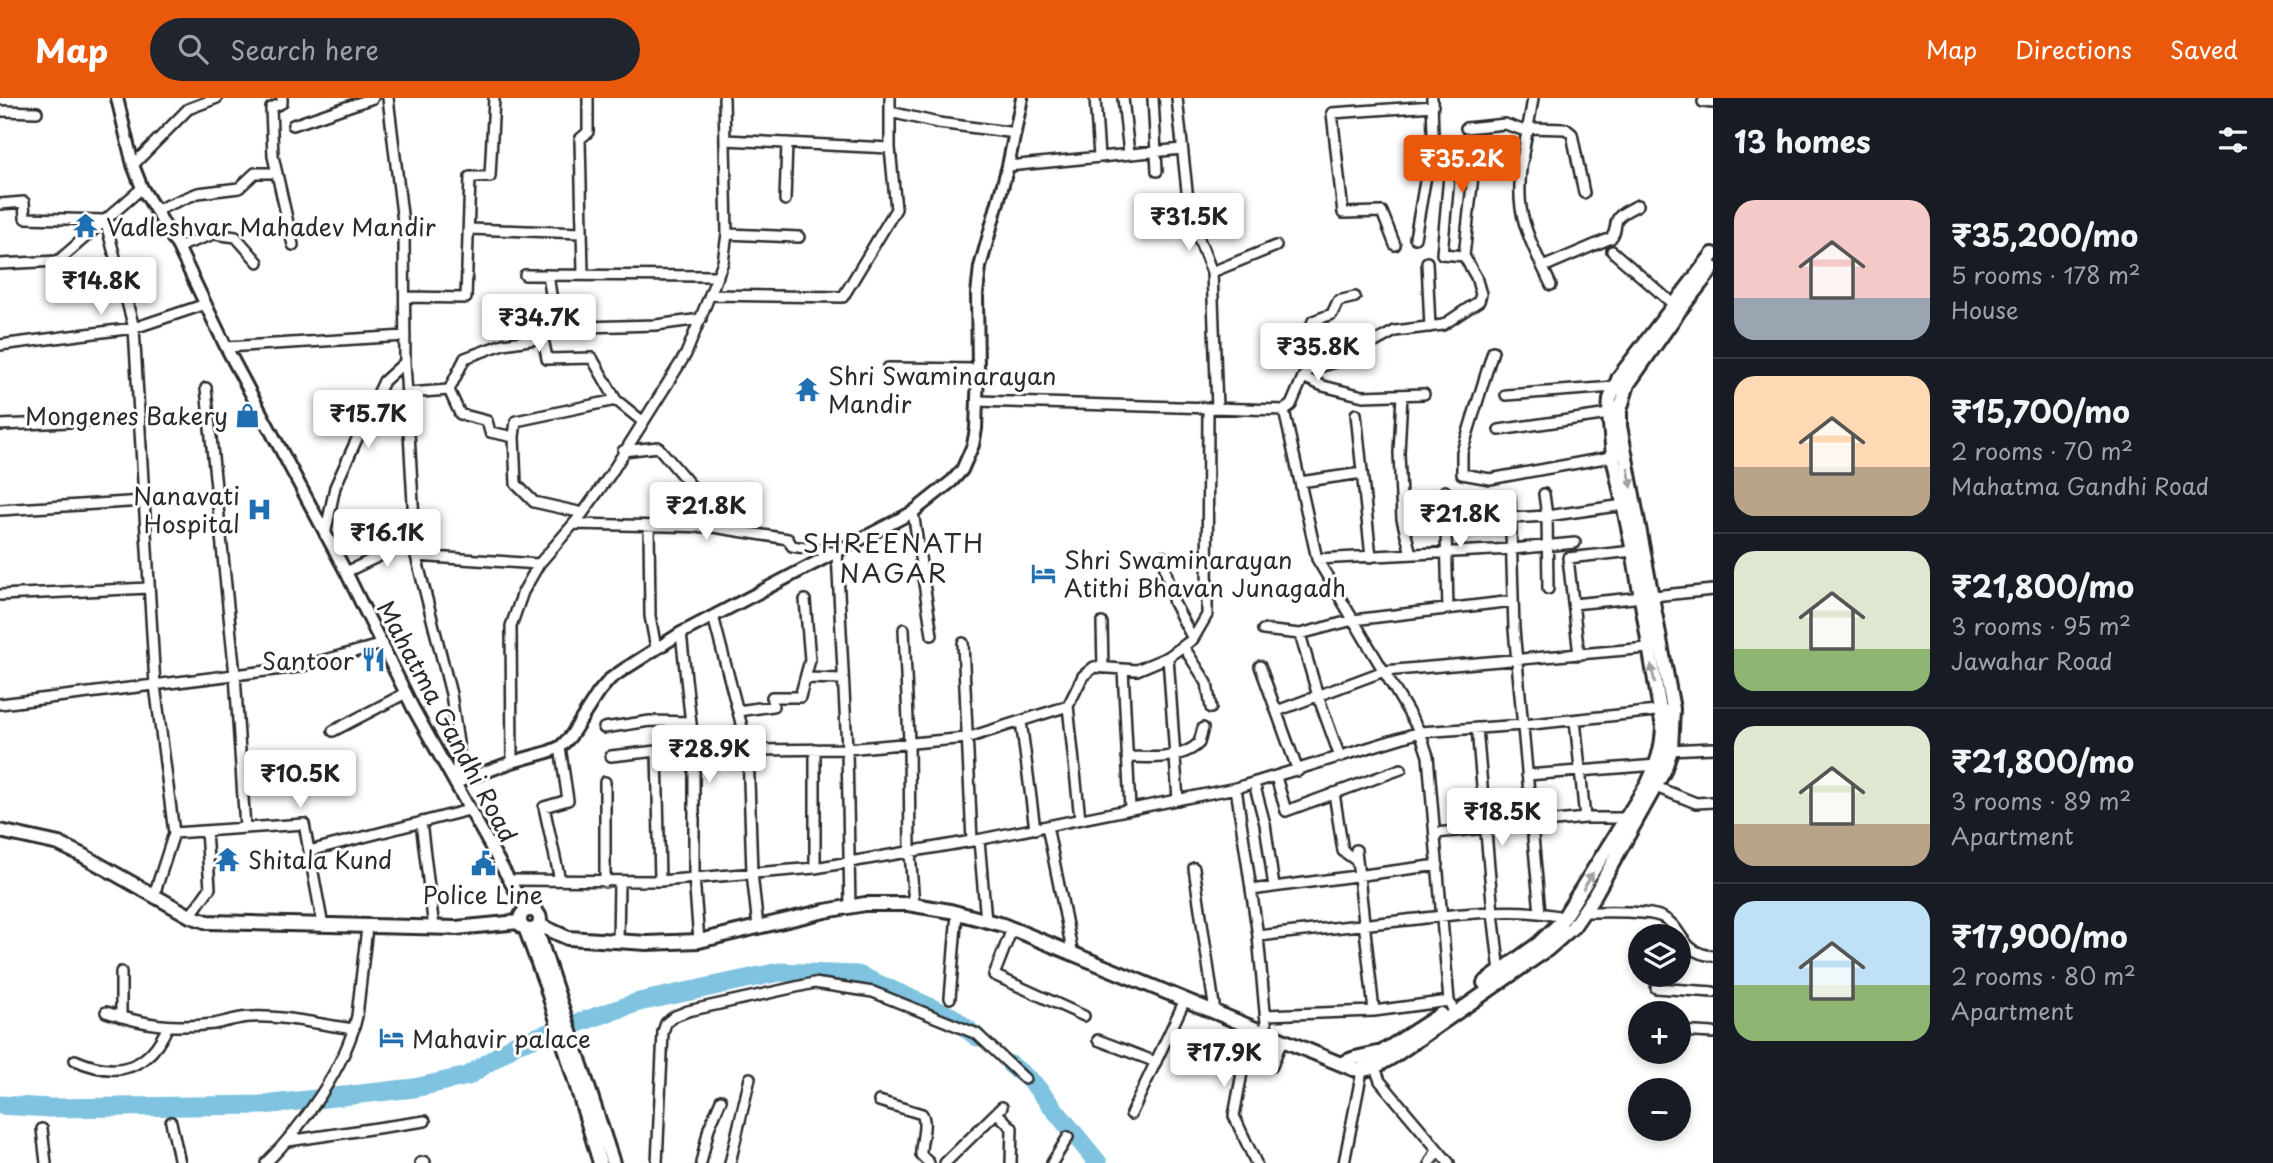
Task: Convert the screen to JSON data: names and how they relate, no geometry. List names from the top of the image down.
{
  "streets": {
    "street": ["Mahatma Gandhi Road"]
  },
  "districts": ["SHREENATH NAGAR"],
  "places": {
    "temple": ["Vadleshvar Mahadev Mandir", "Shri Swaminarayan Mandir", "Shitala Kund"],
    "shop": ["Mongenes Bakery"],
    "hospital": ["Nanavati Hospital"],
    "hotel": ["Shri Swaminarayan Atithi Bhavan Junagadh", "Mahavir palace"],
    "restaurant": ["Santoor"],
    "public building": ["Police Line"]
  },
  "page": {
    "header": "Map",
    "search": "Search here",
    "nav": ["Map", "Directions", "Saved"],
    "heading": "13 homes",
    "price": [
      "₹35.2K",
      "₹31.5K",
      "₹14.8K",
      "₹34.7K",
      "₹35.8K",
      "₹15.7K",
      "₹21.8K",
      "₹21.8K",
      "₹16.1K",
      "₹28.9K",
      "₹10.5K",
      "₹18.5K",
      "₹17.9K"
    ],
    "list": [
      {
        "name": "₹35,200/mo",
        "note": "5 rooms · 178 m² · House"
      },
      {
        "name": "₹15,700/mo",
        "note": "2 rooms · 70 m² · Mahatma Gandhi Road"
      },
      {
        "name": "₹21,800/mo",
        "note": "3 rooms · 95 m² · Jawahar Road"
      },
      {
        "name": "₹21,800/mo",
        "note": "3 rooms · 89 m² · Apartment"
      },
      {
        "name": "₹17,900/mo",
        "note": "2 rooms · 80 m² · Apartment"
      }
    ],
    "map_buttons": ["+", "−"]
  }
}
